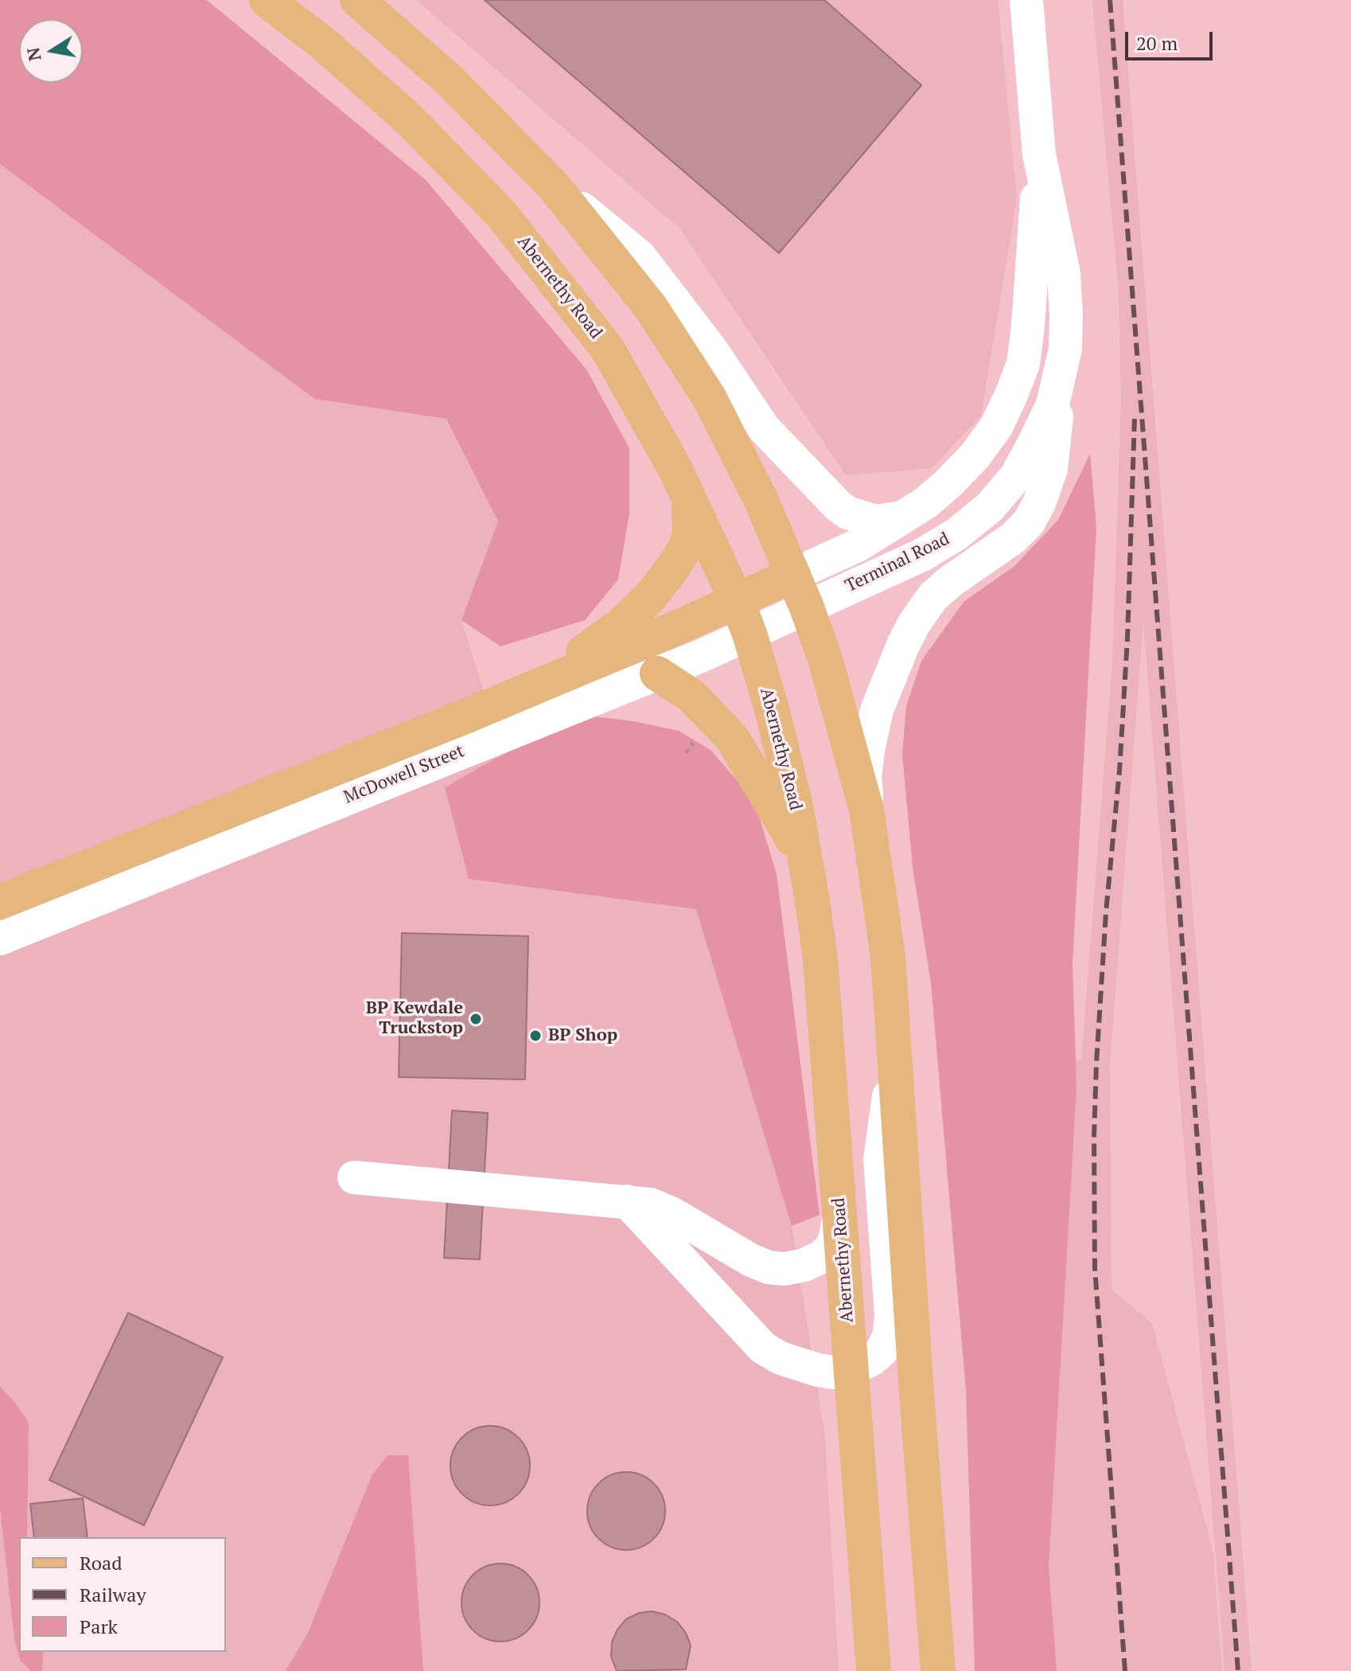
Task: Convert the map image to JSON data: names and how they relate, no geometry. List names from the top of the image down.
{
  "streets": {
    "main road": ["Abernethy Road"],
    "street": ["Terminal Road", "McDowell Street"]
  },
  "crossings": [
    ["Abernethy Road", "McDowell Street"],
    ["Terminal Road", "McDowell Street"]
  ],
  "places": ["BP Kewdale Truckstop", "BP Shop"],
  "legend": ["Road", "Railway", "Park"],
  "scale_bar": "20 m",
  "north": "left"
}
